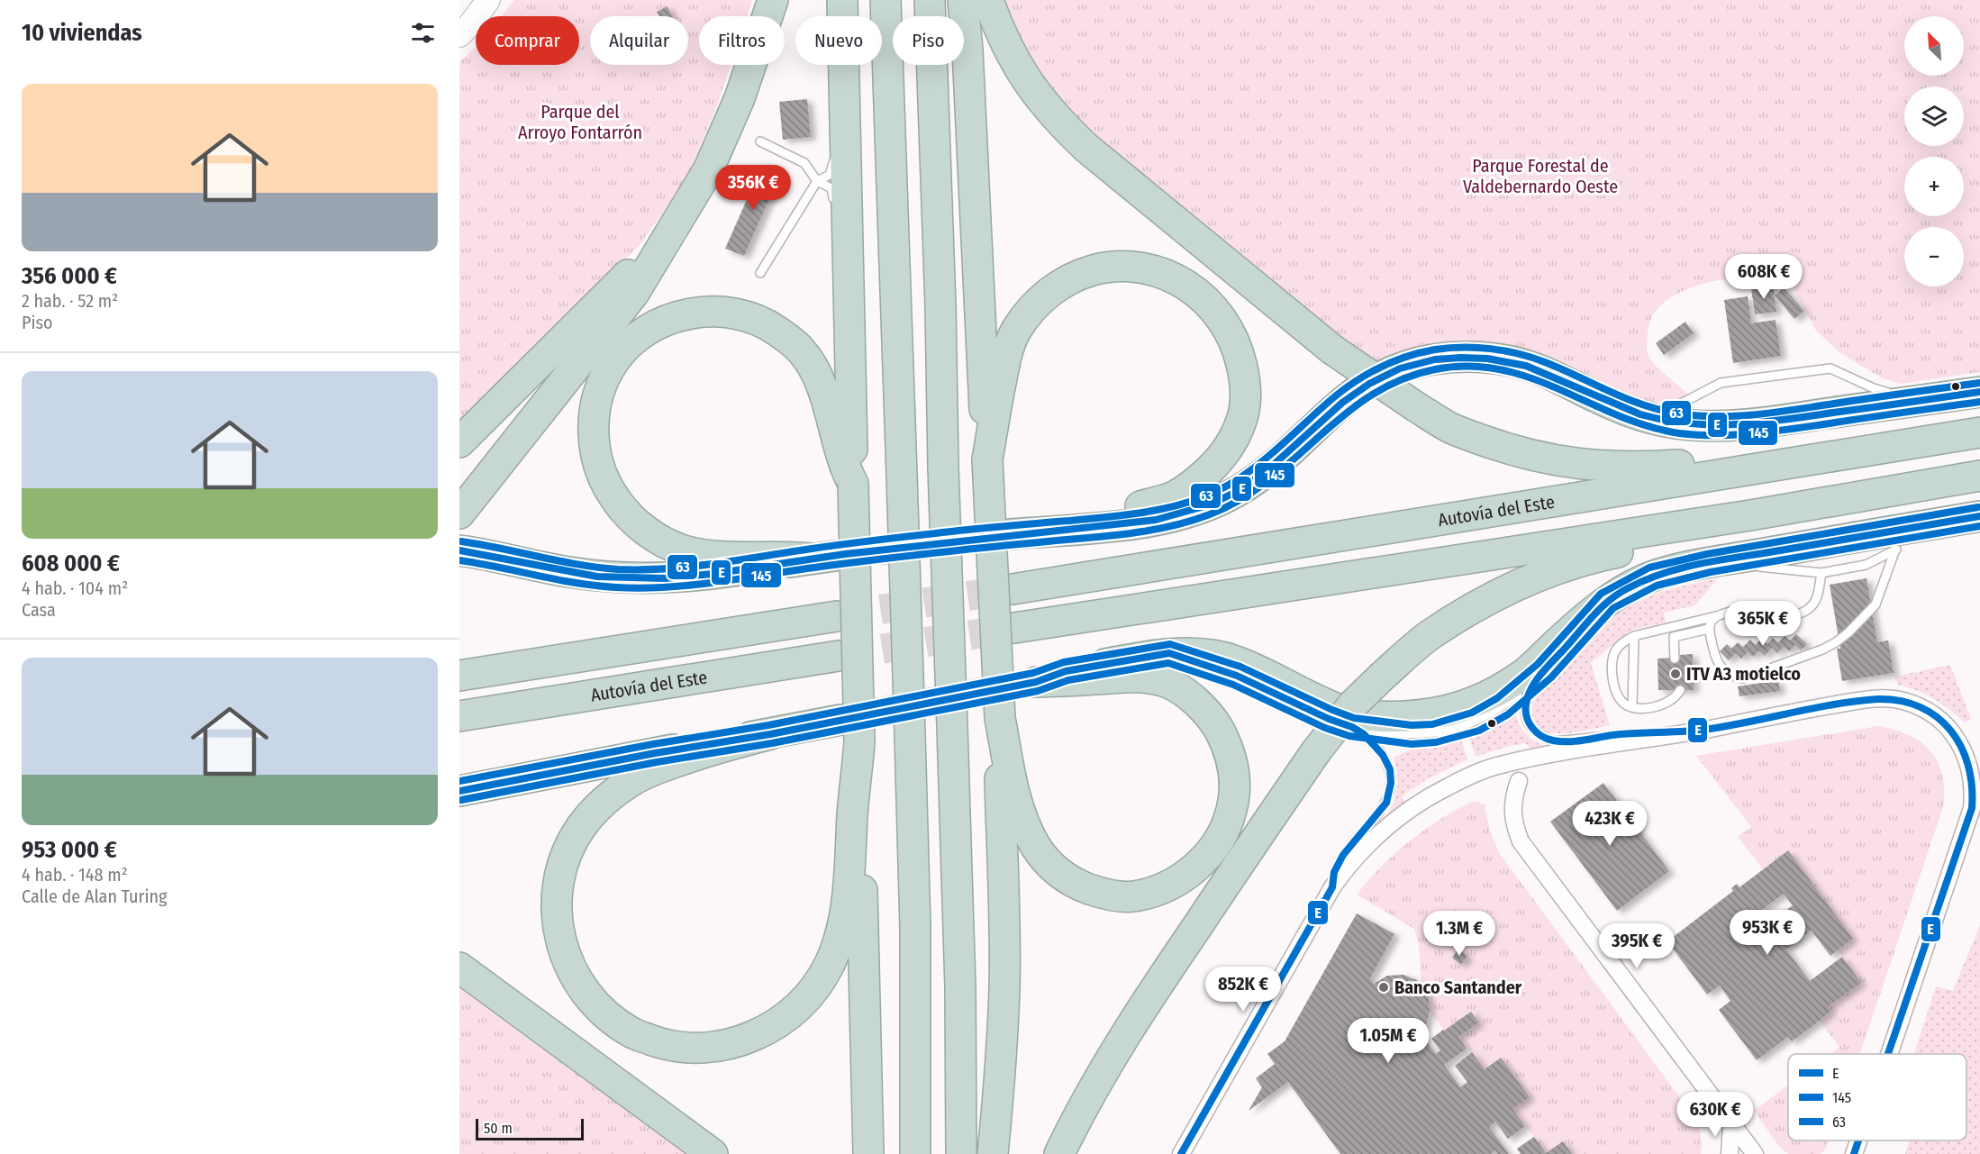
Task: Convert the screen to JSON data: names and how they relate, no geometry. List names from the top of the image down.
{
  "streets": {
    "highway": ["Autovía del Este"]
  },
  "parks": ["Parque del Arroyo Fontarrón", "Parque Forestal de Valdebernardo Oeste"],
  "places": ["ITV A3 motielco", "Banco Santander"],
  "lines": ["transit line 63", "transit line E", "transit line 145"],
  "legend": ["E", "145", "63"],
  "scale_bar": "50 m",
  "north": "top left",
  "page": {
    "heading": "10 viviendas",
    "map_buttons": ["+", "−"],
    "chip": [
      "Comprar",
      "Alquilar",
      "Filtros",
      "Nuevo",
      "Piso"
    ],
    "list": [
      {
        "name": "356 000 €",
        "note": "2 hab. · 52 m² · Piso"
      },
      {
        "name": "608 000 €",
        "note": "4 hab. · 104 m² · Casa"
      },
      {
        "name": "953 000 €",
        "note": "4 hab. · 148 m² · Calle de Alan Turing"
      }
    ],
    "price": [
      "356K €",
      "608K €",
      "365K €",
      "423K €",
      "953K €",
      "1.3M €",
      "395K €",
      "852K €",
      "1.05M €",
      "630K €"
    ],
    "scale": "50 m"
  }
}
